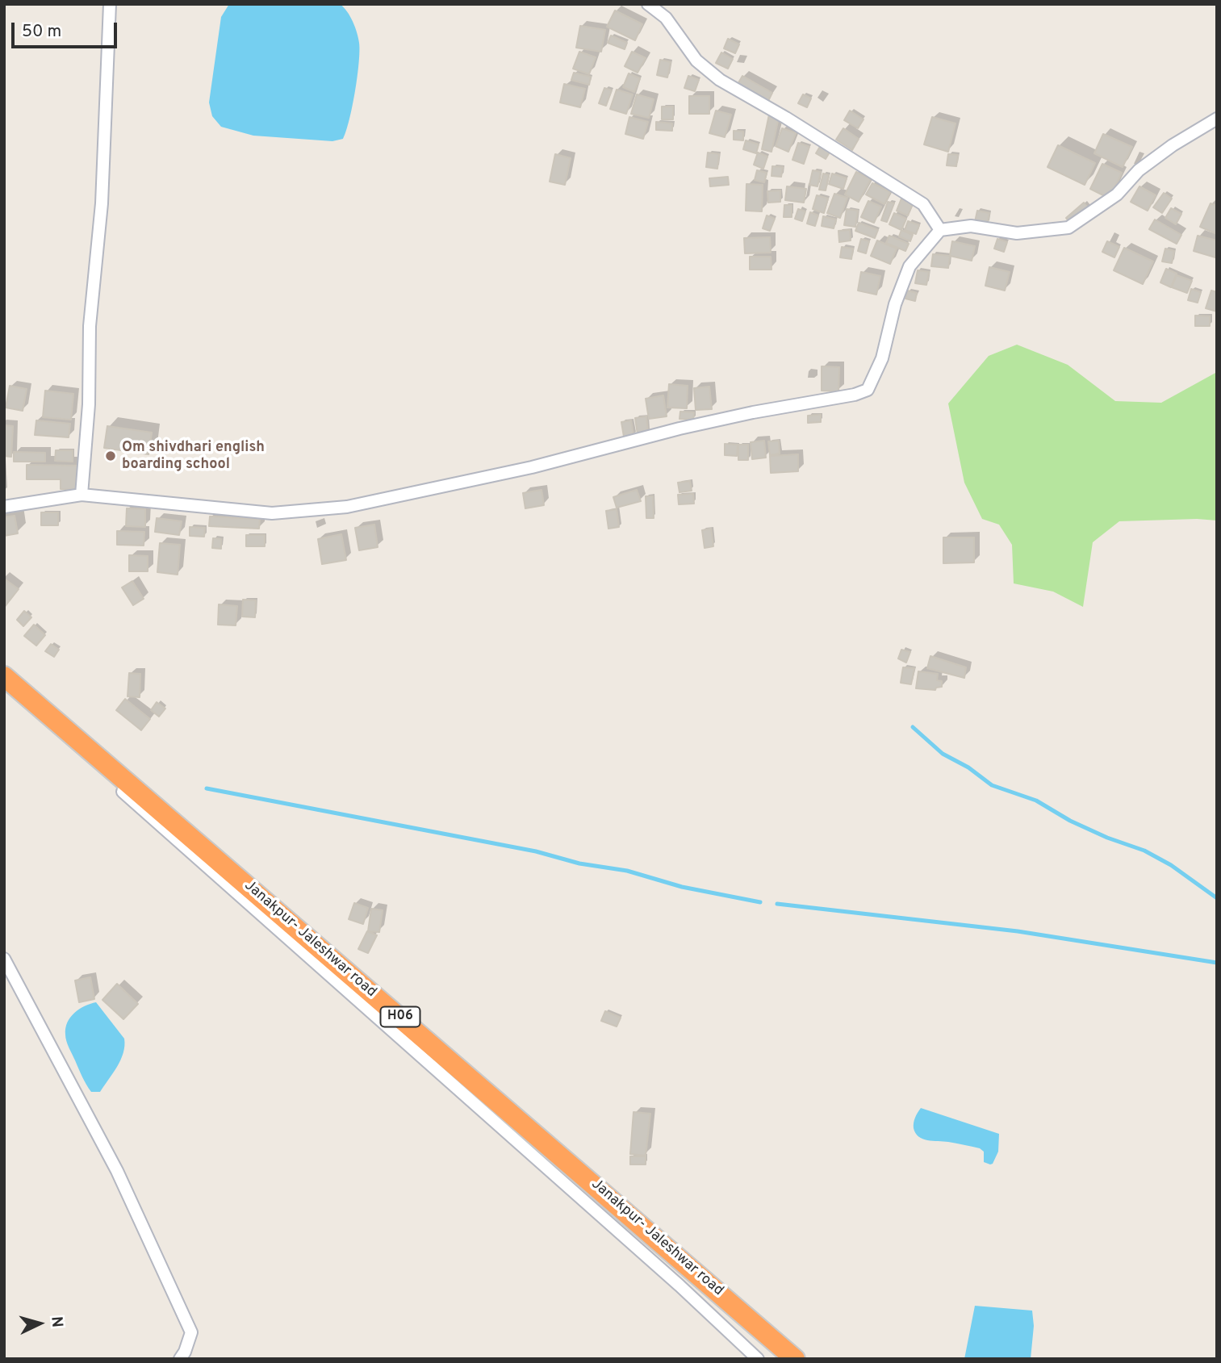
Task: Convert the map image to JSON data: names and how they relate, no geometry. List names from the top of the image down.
{
  "streets": {
    "highway": ["Janakpur- Jaleshwar road", "H06"]
  },
  "places": ["Om shivdhari english boarding school"],
  "scale_bar": "50 m",
  "north": "right"
}
